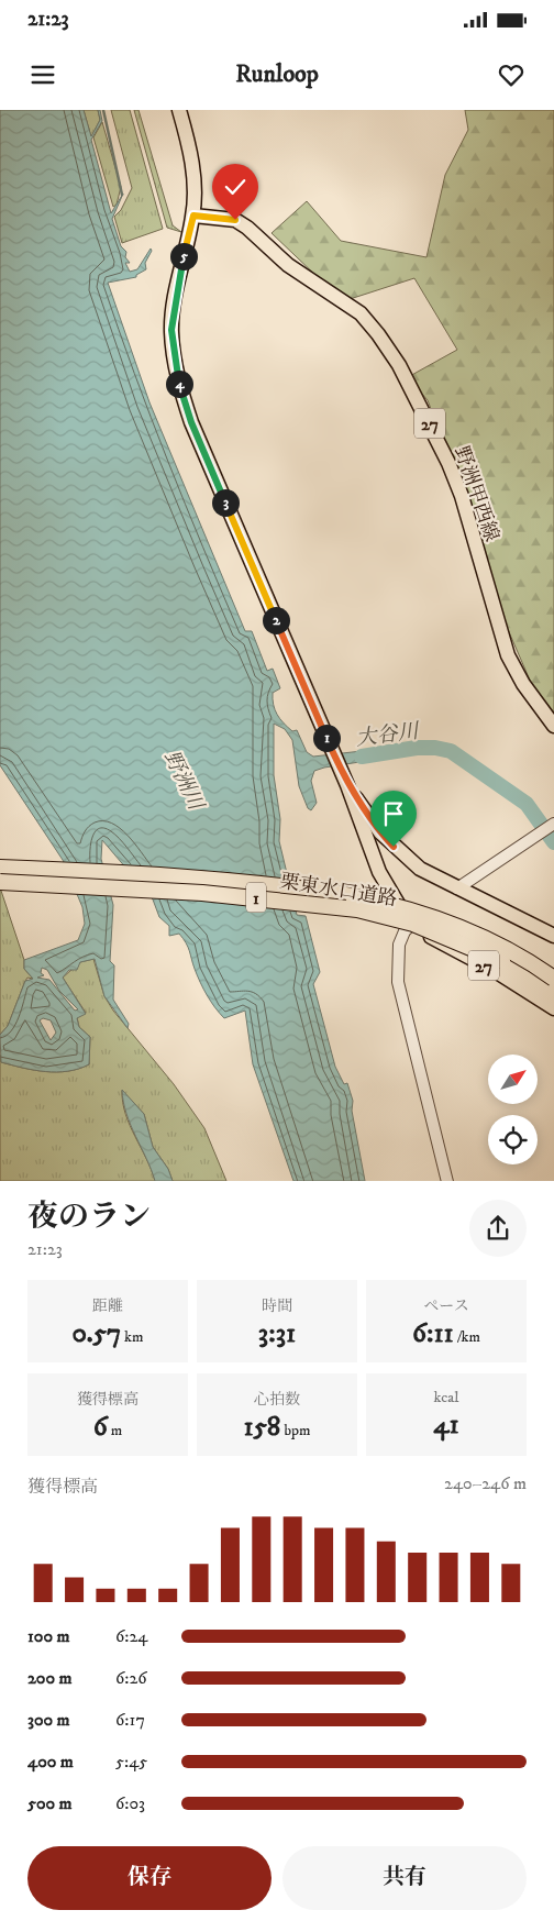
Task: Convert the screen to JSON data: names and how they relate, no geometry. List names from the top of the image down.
{
  "streets": {
    "highway": ["栗東水口道路", "1"],
    "main road": ["27", "野洲甲西線"]
  },
  "water": ["大谷川", "野洲川"],
  "north": "top right",
  "page": {
    "status": "21:23",
    "header": "Runloop",
    "pins": [
      "5",
      "4",
      "3",
      "2",
      "1"
    ],
    "heading": ["夜のラン", "21:23"],
    "stats": [
      ["距離", "0.57 km"],
      ["時間", "3:31"],
      ["ペース", "6:11 /km"],
      ["獲得標高", "6 m"],
      ["心拍数", "158 bpm"],
      ["kcal", "41"]
    ],
    "chart": ["獲得標高", "240–246 m"],
    "list": [
      {
        "name": "100 m",
        "note": "6:24"
      },
      {
        "name": "200 m",
        "note": "6:26"
      },
      {
        "name": "300 m",
        "note": "6:17"
      },
      {
        "name": "400 m",
        "note": "5:45"
      },
      {
        "name": "500 m",
        "note": "6:03"
      }
    ],
    "buttons": ["保存", "共有"]
  }
}
